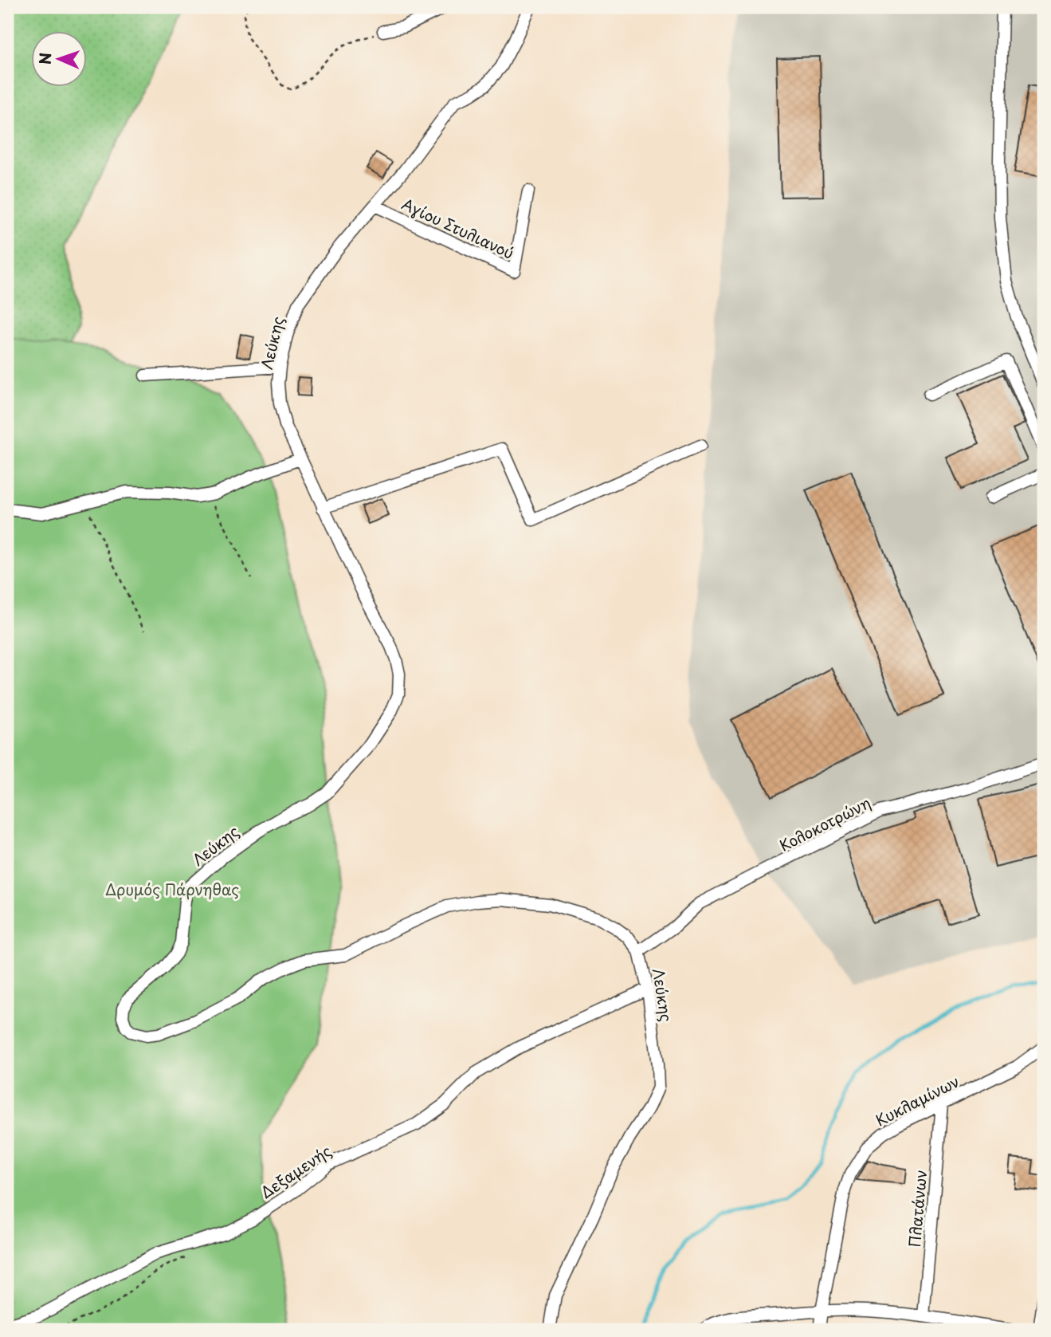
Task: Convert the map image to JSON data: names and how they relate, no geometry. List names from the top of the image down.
{
  "streets": {
    "street": [
      "Αγίου Στυλιανού",
      "Λεύκης",
      "Κολοκοτρώνη",
      "Κυκλαμίνων",
      "Δεξαμενής",
      "Πλατάνων"
    ]
  },
  "crossings": [
    ["Αγίου Στυλιανού", "Λεύκης"],
    ["Λεύκης", "Κολοκοτρώνη"],
    ["Λεύκης", "Δεξαμενής"],
    ["Κυκλαμίνων", "Πλατάνων"]
  ],
  "parks": ["Δρυμός Πάρνηθας"],
  "north": "left"
}
